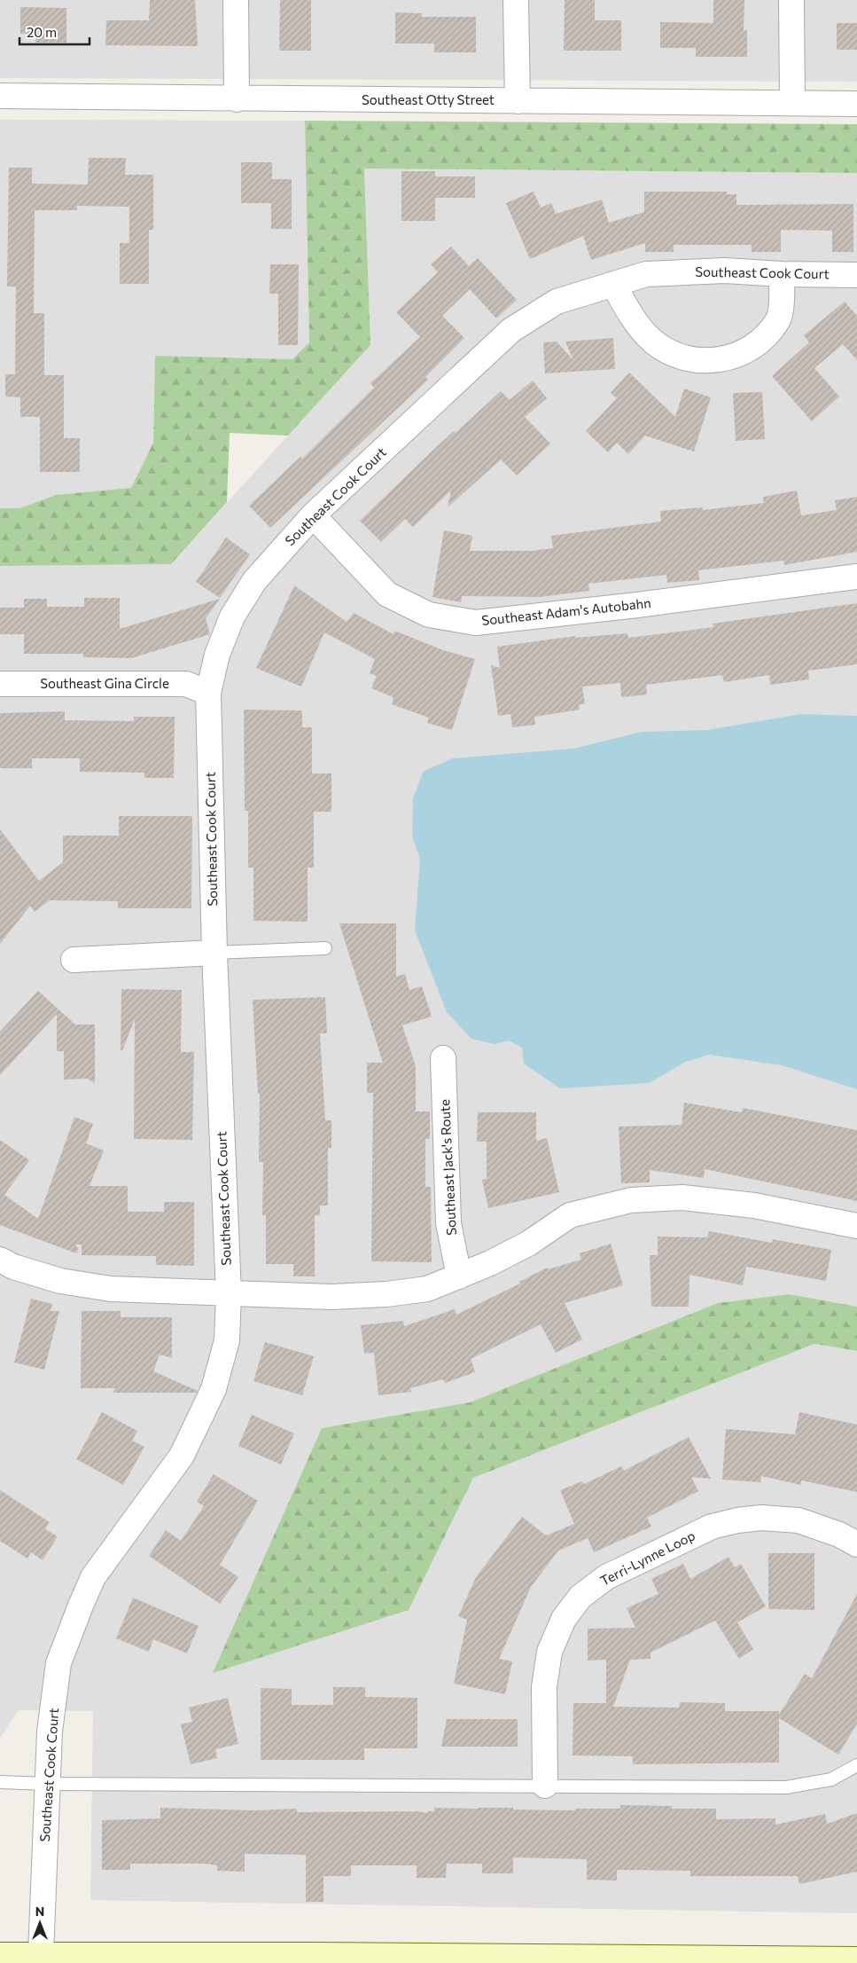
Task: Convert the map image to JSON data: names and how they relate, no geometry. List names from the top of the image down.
{
  "streets": {
    "street": [
      "Southeast Otty Street",
      "Southeast Cook Court",
      "Southeast Adam's Autobahn",
      "Southeast Gina Circle",
      "Southeast Jack's Route",
      "Terri-Lynne Loop"
    ]
  },
  "crossings": [
    ["Southeast Cook Court", "Southeast Adam's Autobahn"],
    ["Southeast Cook Court", "Southeast Gina Circle"]
  ],
  "scale_bar": "20 m",
  "north": "top"
}
